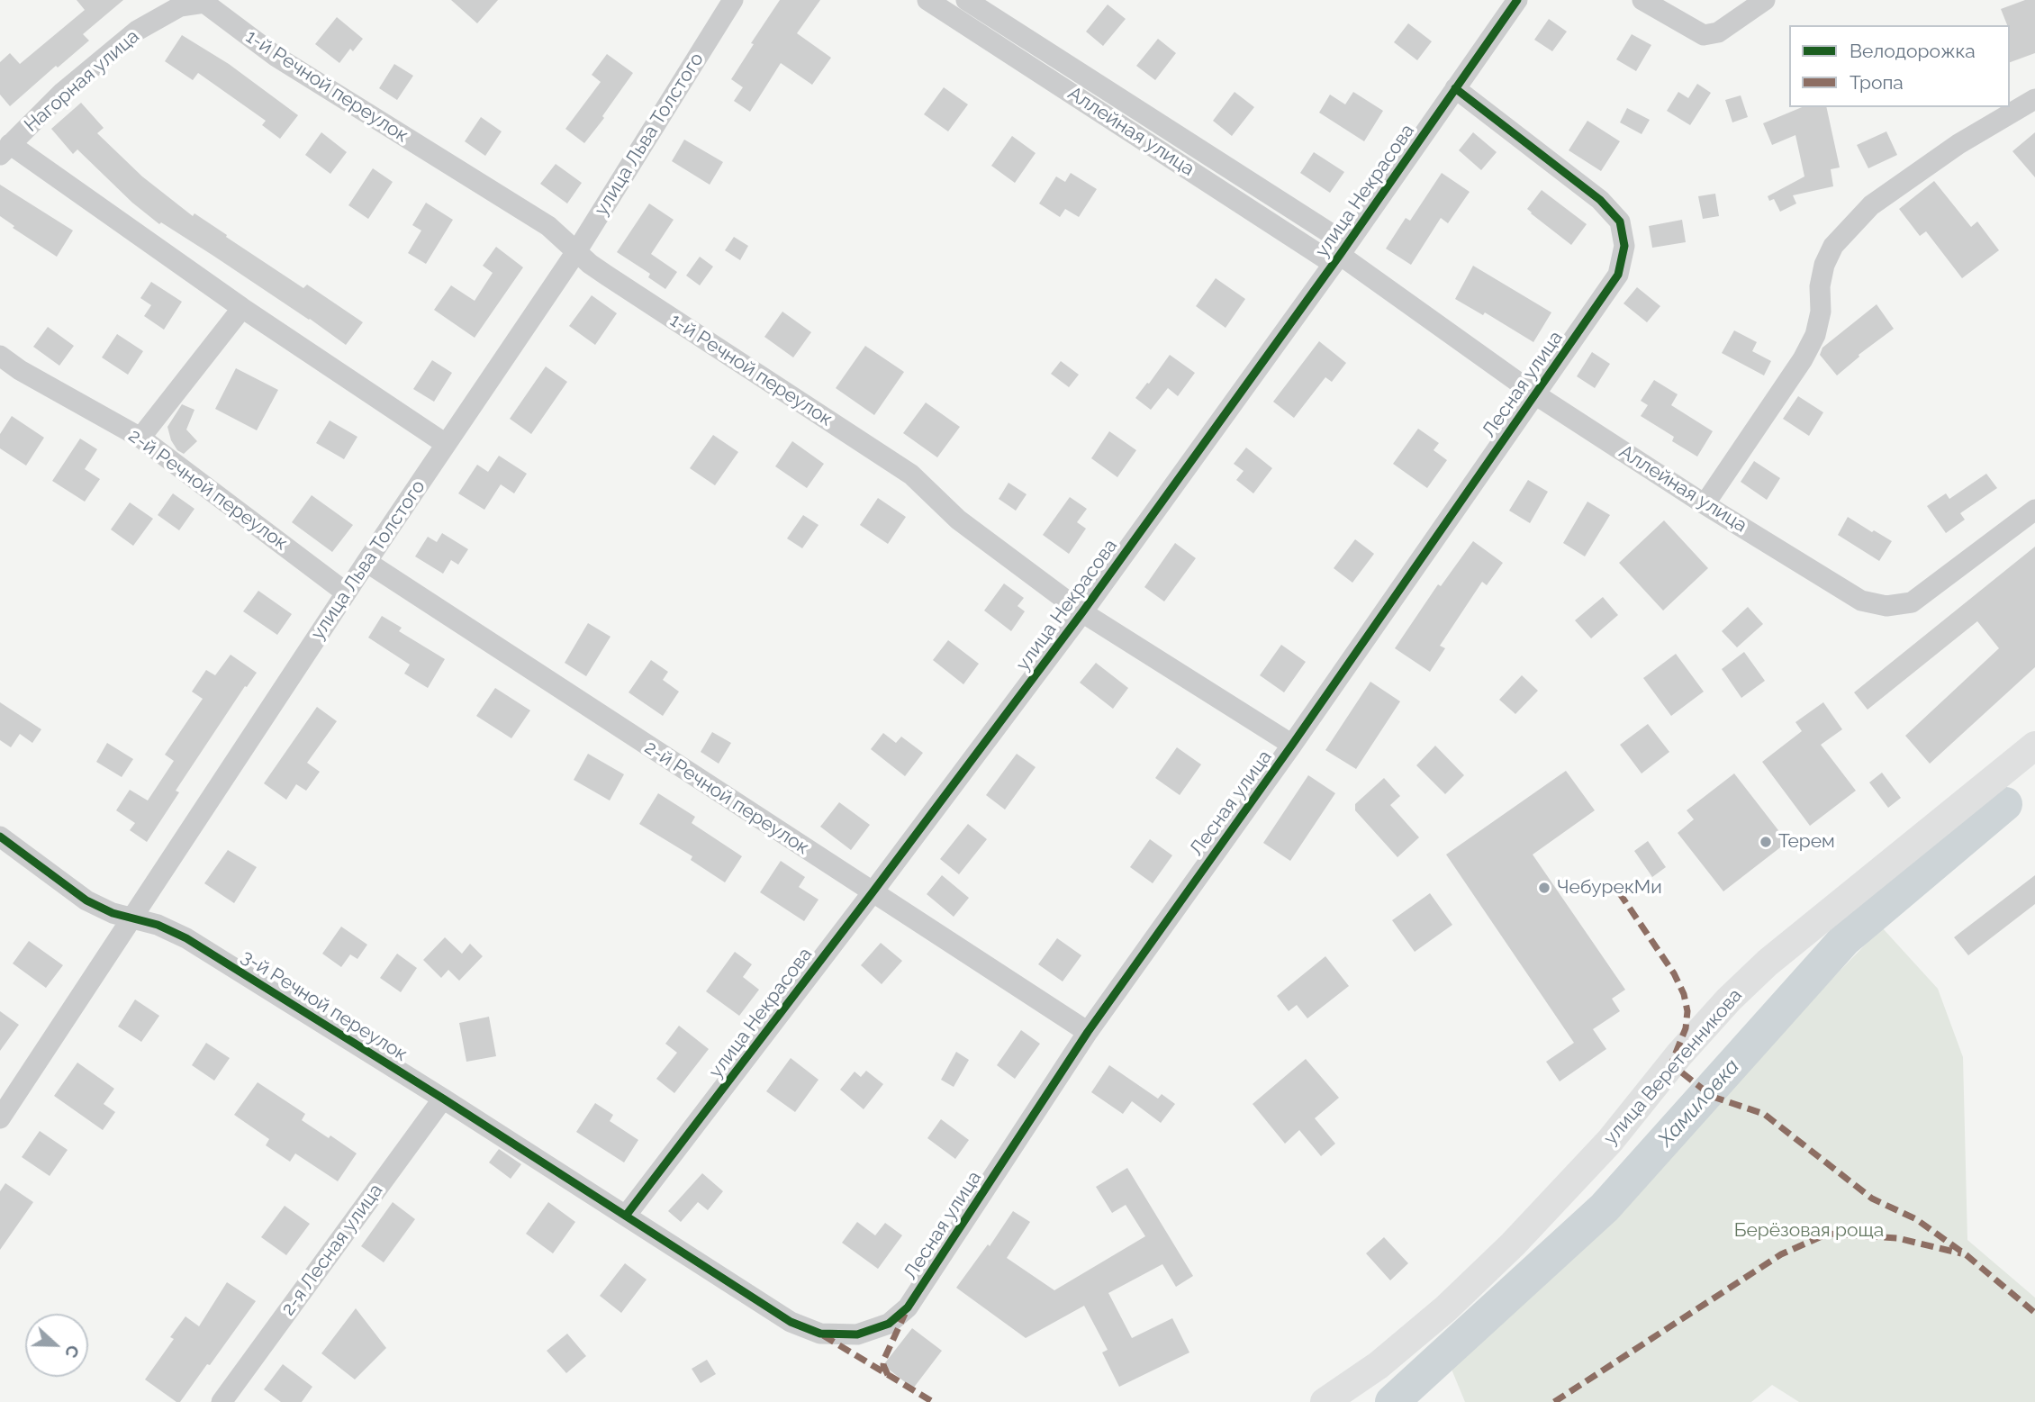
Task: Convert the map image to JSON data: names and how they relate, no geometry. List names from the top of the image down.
{
  "streets": {
    "main road": ["улица Веретенникова"],
    "street": [
      "Нагорная улица",
      "1-й Речной переулок",
      "Аллейная улица",
      "улица Льва Толстого",
      "улица Некрасова",
      "Лесная улица",
      "2-й Речной переулок",
      "3-й Речной переулок",
      "2-я Лесная улица"
    ]
  },
  "crossings": [
    ["Нагорная улица", "1-й Речной переулок"],
    ["1-й Речной переулок", "улица Льва Толстого"],
    ["1-й Речной переулок", "улица Некрасова"],
    ["1-й Речной переулок", "Лесная улица"],
    ["Аллейная улица", "улица Некрасова"],
    ["Аллейная улица", "Лесная улица"],
    ["улица Льва Толстого", "2-й Речной переулок"],
    ["улица Льва Толстого", "3-й Речной переулок"],
    ["улица Некрасова", "Лесная улица"],
    ["улица Некрасова", "2-й Речной переулок"],
    ["улица Некрасова", "3-й Речной переулок"],
    ["Лесная улица", "2-й Речной переулок"],
    ["Лесная улица", "3-й Речной переулок"],
    ["3-й Речной переулок", "2-я Лесная улица"]
  ],
  "water": ["Хамиловка"],
  "parks": ["Берёзовая роща"],
  "places": ["Терем", "ЧебурекМи"],
  "legend": ["Велодорожка", "Тропа"],
  "north": "right"
}
